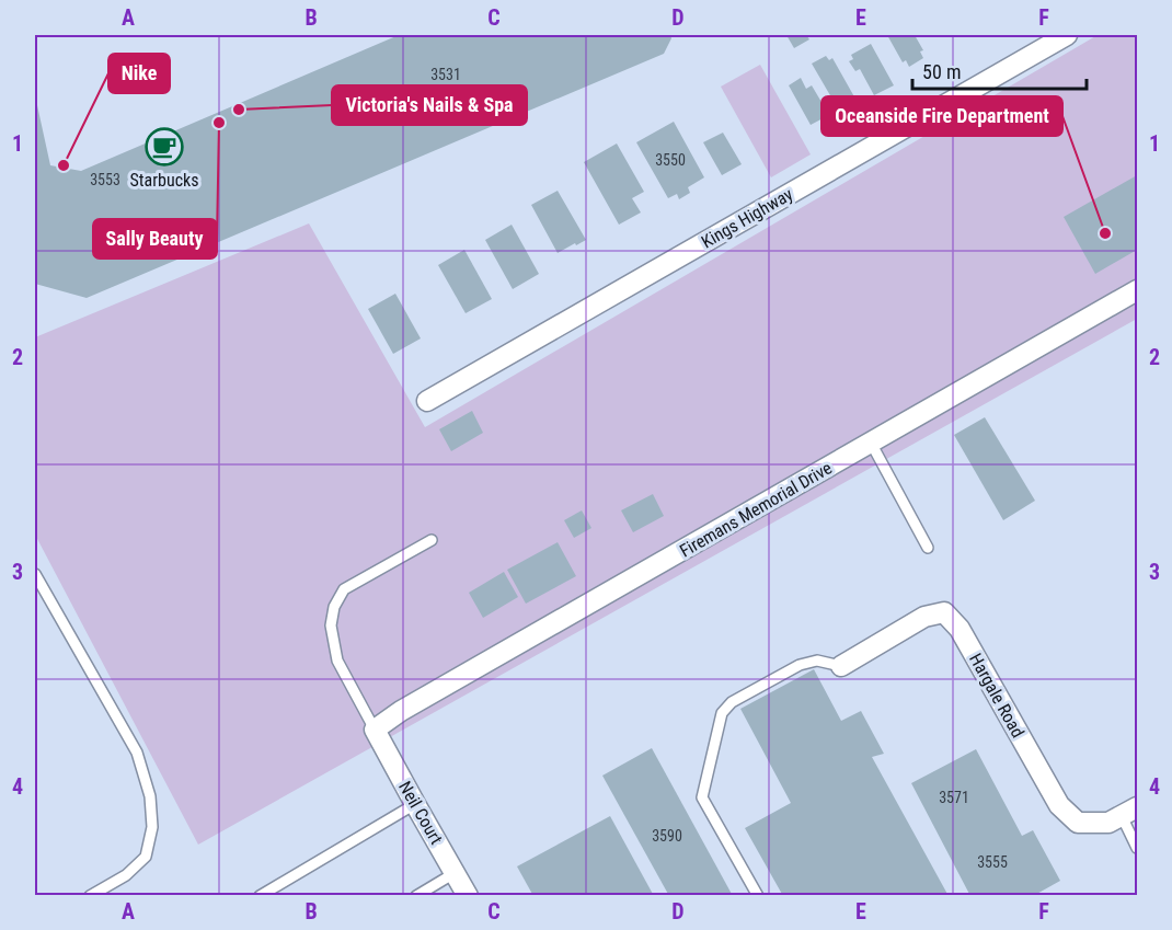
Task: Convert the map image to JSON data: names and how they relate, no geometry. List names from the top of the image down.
{
  "streets": {
    "street": [
      "Kings Highway",
      "Firemans Memorial Drive",
      "Hargale Road",
      "Neil Court"
    ]
  },
  "crossings": [
    ["Firemans Memorial Drive", "Neil Court"]
  ],
  "places": {
    "other": [
      "Victoria's Nails & Spa",
      "Sally Beauty",
      "Nike",
      "Oceanside Fire Department"
    ],
    "cafe": ["Starbucks"]
  },
  "house_numbers": [
    "3531",
    "3550",
    "3553",
    "3571",
    "3590",
    "3555"
  ],
  "scale_bar": "50 m",
  "grid": {
    "columns": [
      "A",
      "B",
      "C",
      "D",
      "E",
      "F"
    ],
    "rows": [
      "1",
      "2",
      "3",
      "4"
    ]
  }
}
